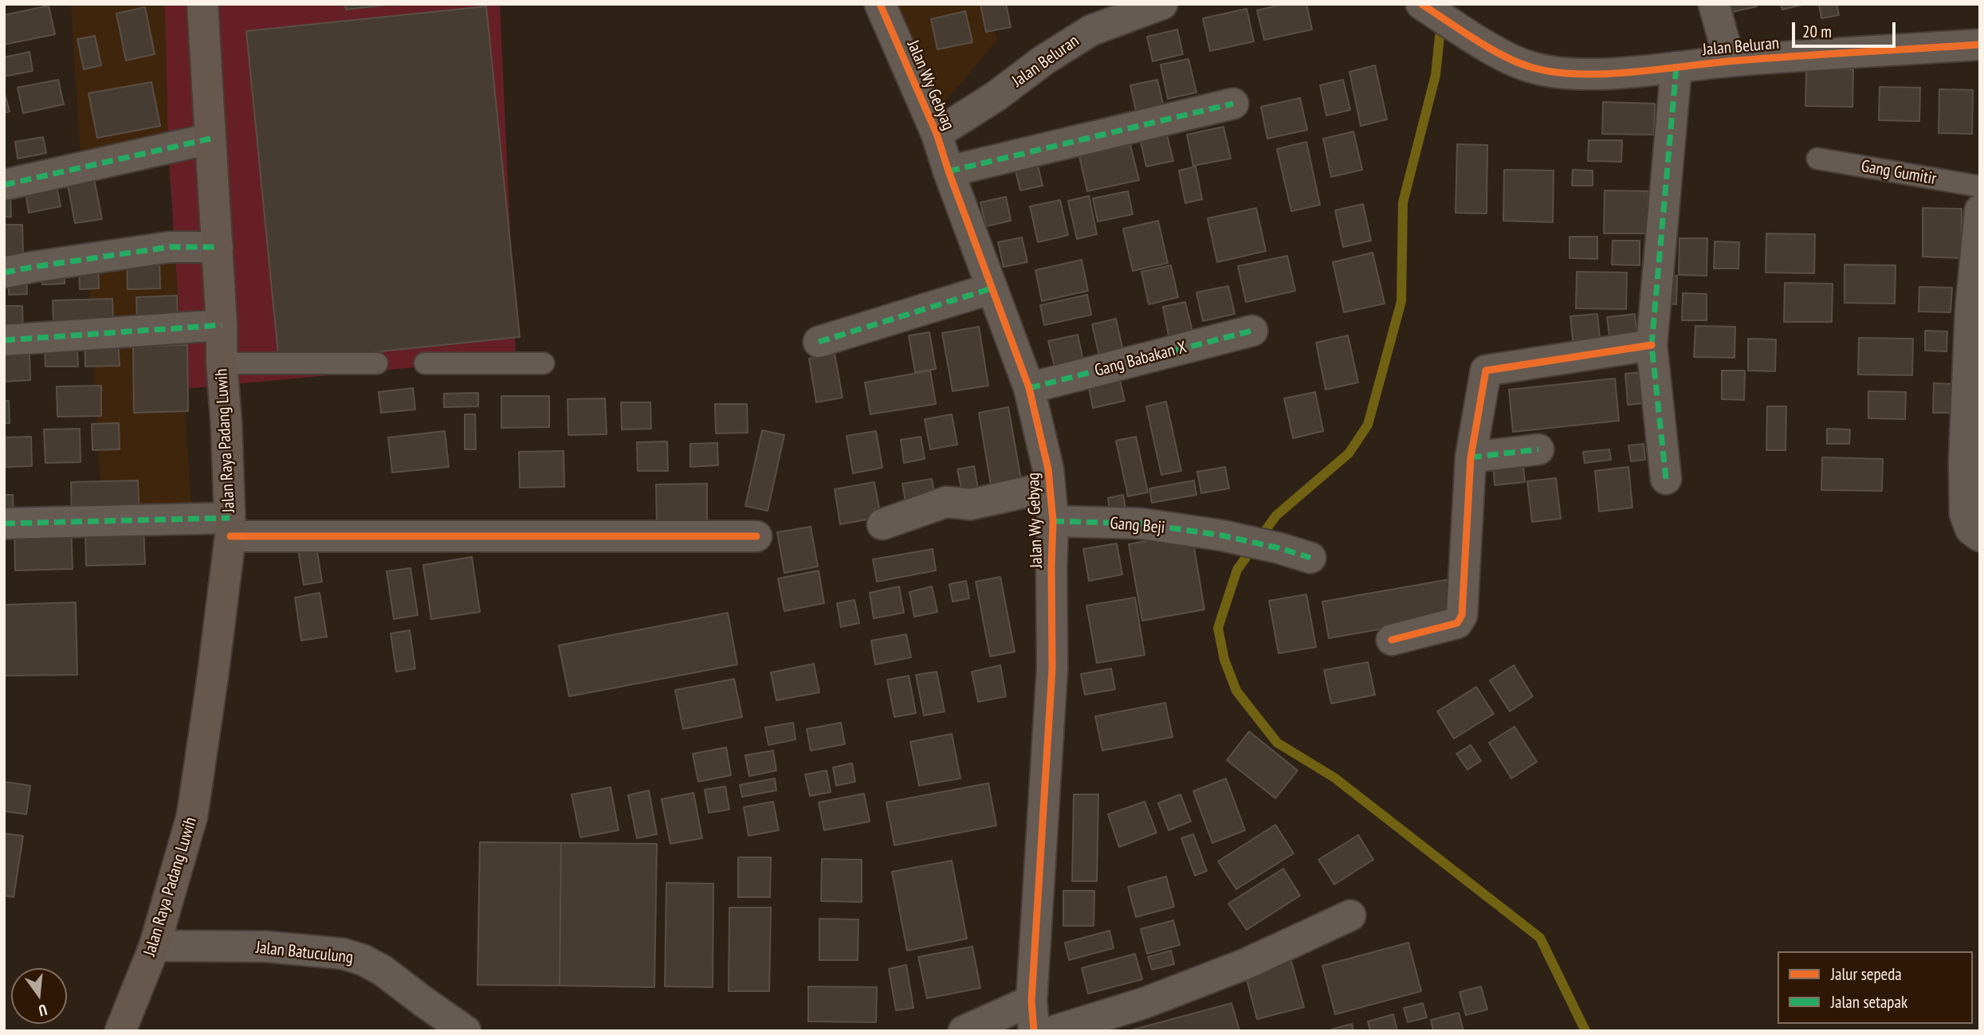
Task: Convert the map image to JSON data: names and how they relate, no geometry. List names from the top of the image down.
{
  "streets": {
    "main road": ["Jalan Raya Padang Luwih"],
    "street": [
      "Jalan Beluran",
      "Jalan Wy Gebyag",
      "Gang Babakan X",
      "Gang Beji",
      "Jalan Batuculung"
    ],
    "lane": ["Gang Gumitir"]
  },
  "crossings": [
    ["Jalan Beluran", "Jalan Wy Gebyag"],
    ["Jalan Wy Gebyag", "Gang Babakan X"],
    ["Jalan Wy Gebyag", "Gang Beji"],
    ["Jalan Raya Padang Luwih", "Jalan Batuculung"]
  ],
  "legend": ["Jalur sepeda", "Jalan setapak"],
  "scale_bar": "20 m",
  "north": "bottom"
}
